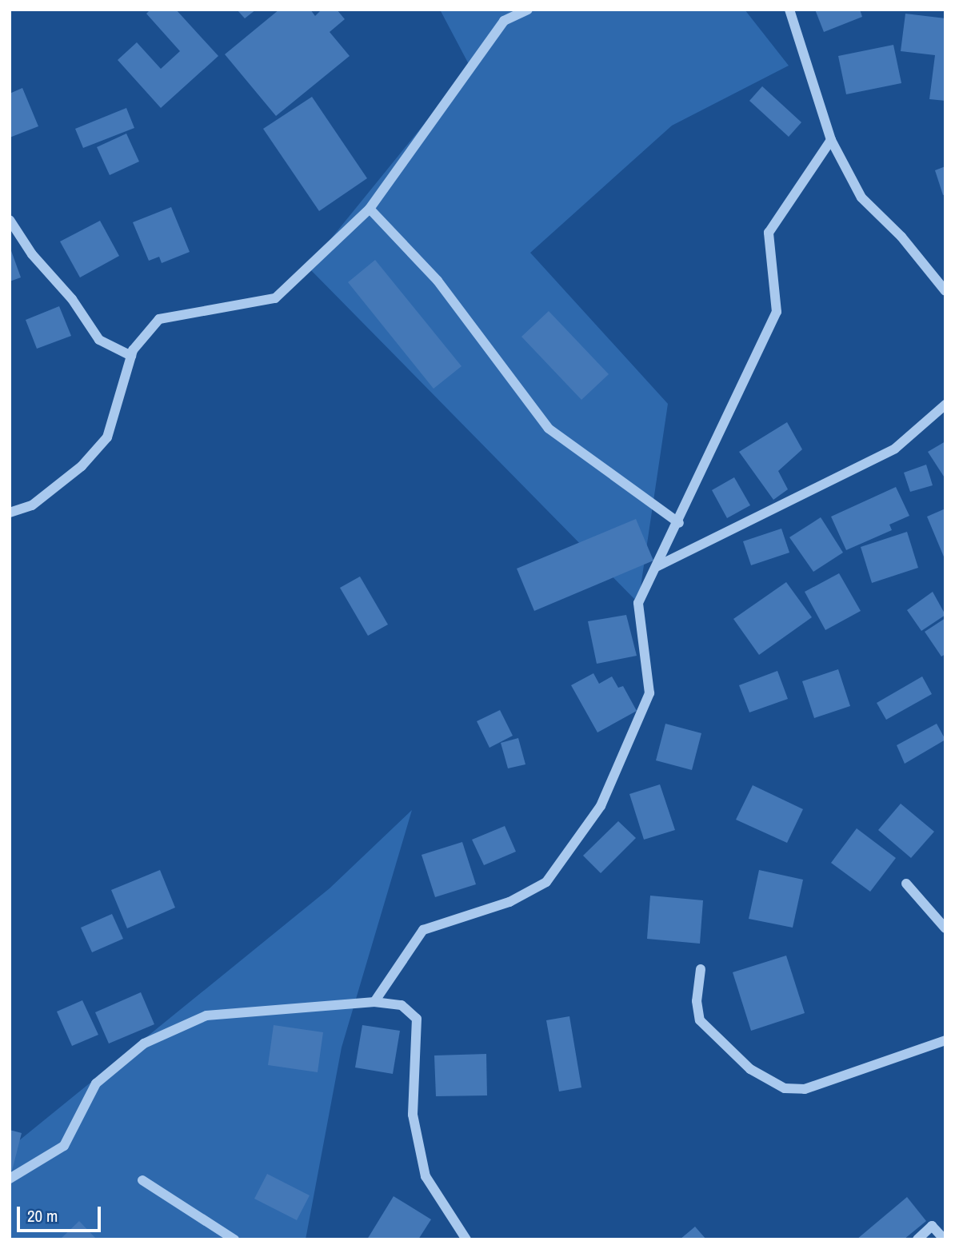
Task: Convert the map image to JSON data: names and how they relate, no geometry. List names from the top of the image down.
{
  "scale_bar": "20 m"
}
